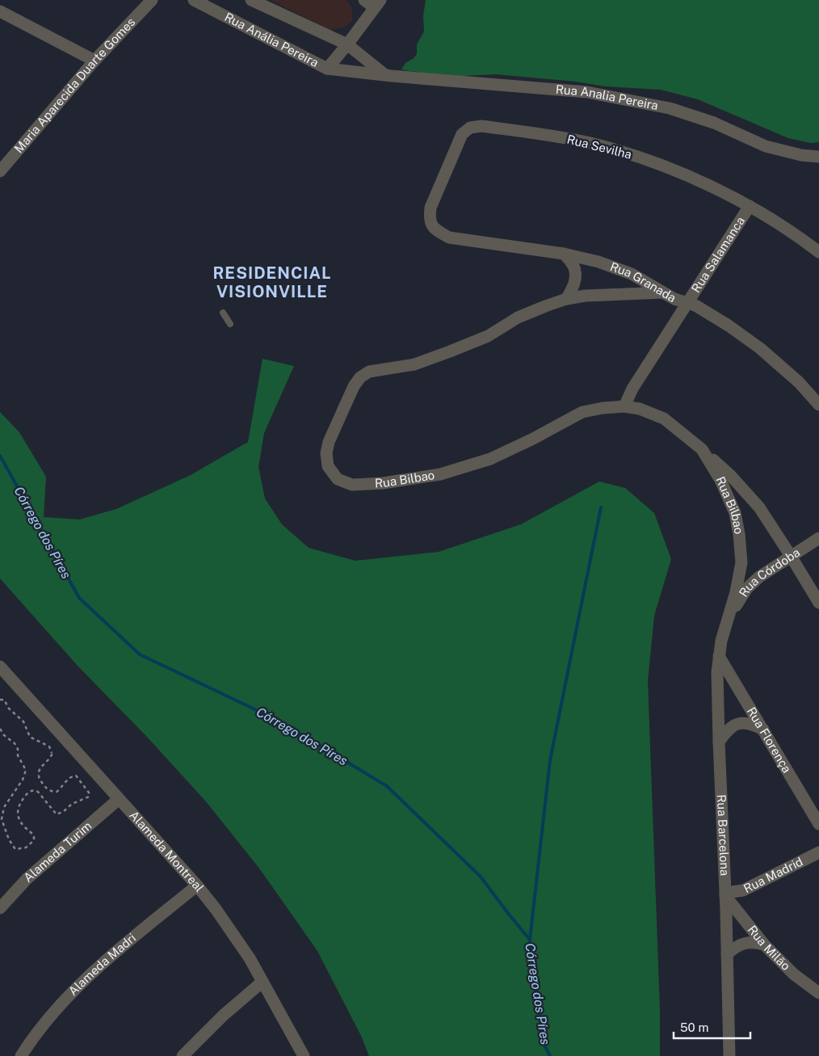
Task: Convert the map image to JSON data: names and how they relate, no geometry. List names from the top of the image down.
{
  "streets": {
    "street": [
      "Rua Anália Pereira",
      "Maria Aparecida Duarte Gomes",
      "Rua Analia Pereira",
      "Rua Sevilha",
      "Rua Salamanca",
      "Rua Granada",
      "Rua Bilbao",
      "Rua Córdoba",
      "Rua Florença",
      "Rua Barcelona",
      "Alameda Montreal",
      "Alameda Turim",
      "Rua Madrid",
      "Rua Milão",
      "Alameda Madri"
    ]
  },
  "crossings": [
    ["Rua Anália Pereira", "Rua Analia Pereira"],
    ["Rua Sevilha", "Rua Salamanca"],
    ["Rua Sevilha", "Rua Granada"],
    ["Rua Salamanca", "Rua Granada"],
    ["Rua Salamanca", "Rua Bilbao"],
    ["Rua Granada", "Rua Bilbao"],
    ["Rua Bilbao", "Rua Córdoba"],
    ["Rua Bilbao", "Rua Barcelona"],
    ["Rua Córdoba", "Rua Barcelona"],
    ["Rua Florença", "Rua Barcelona"],
    ["Rua Barcelona", "Rua Madrid"],
    ["Rua Barcelona", "Rua Milão"],
    ["Alameda Montreal", "Alameda Turim"],
    ["Alameda Montreal", "Alameda Madri"],
    ["Rua Madrid", "Rua Milão"]
  ],
  "districts": ["RESIDENCIAL VISIONVILLE"],
  "water": ["Córrego dos Píres"],
  "scale_bar": "50 m"
}
